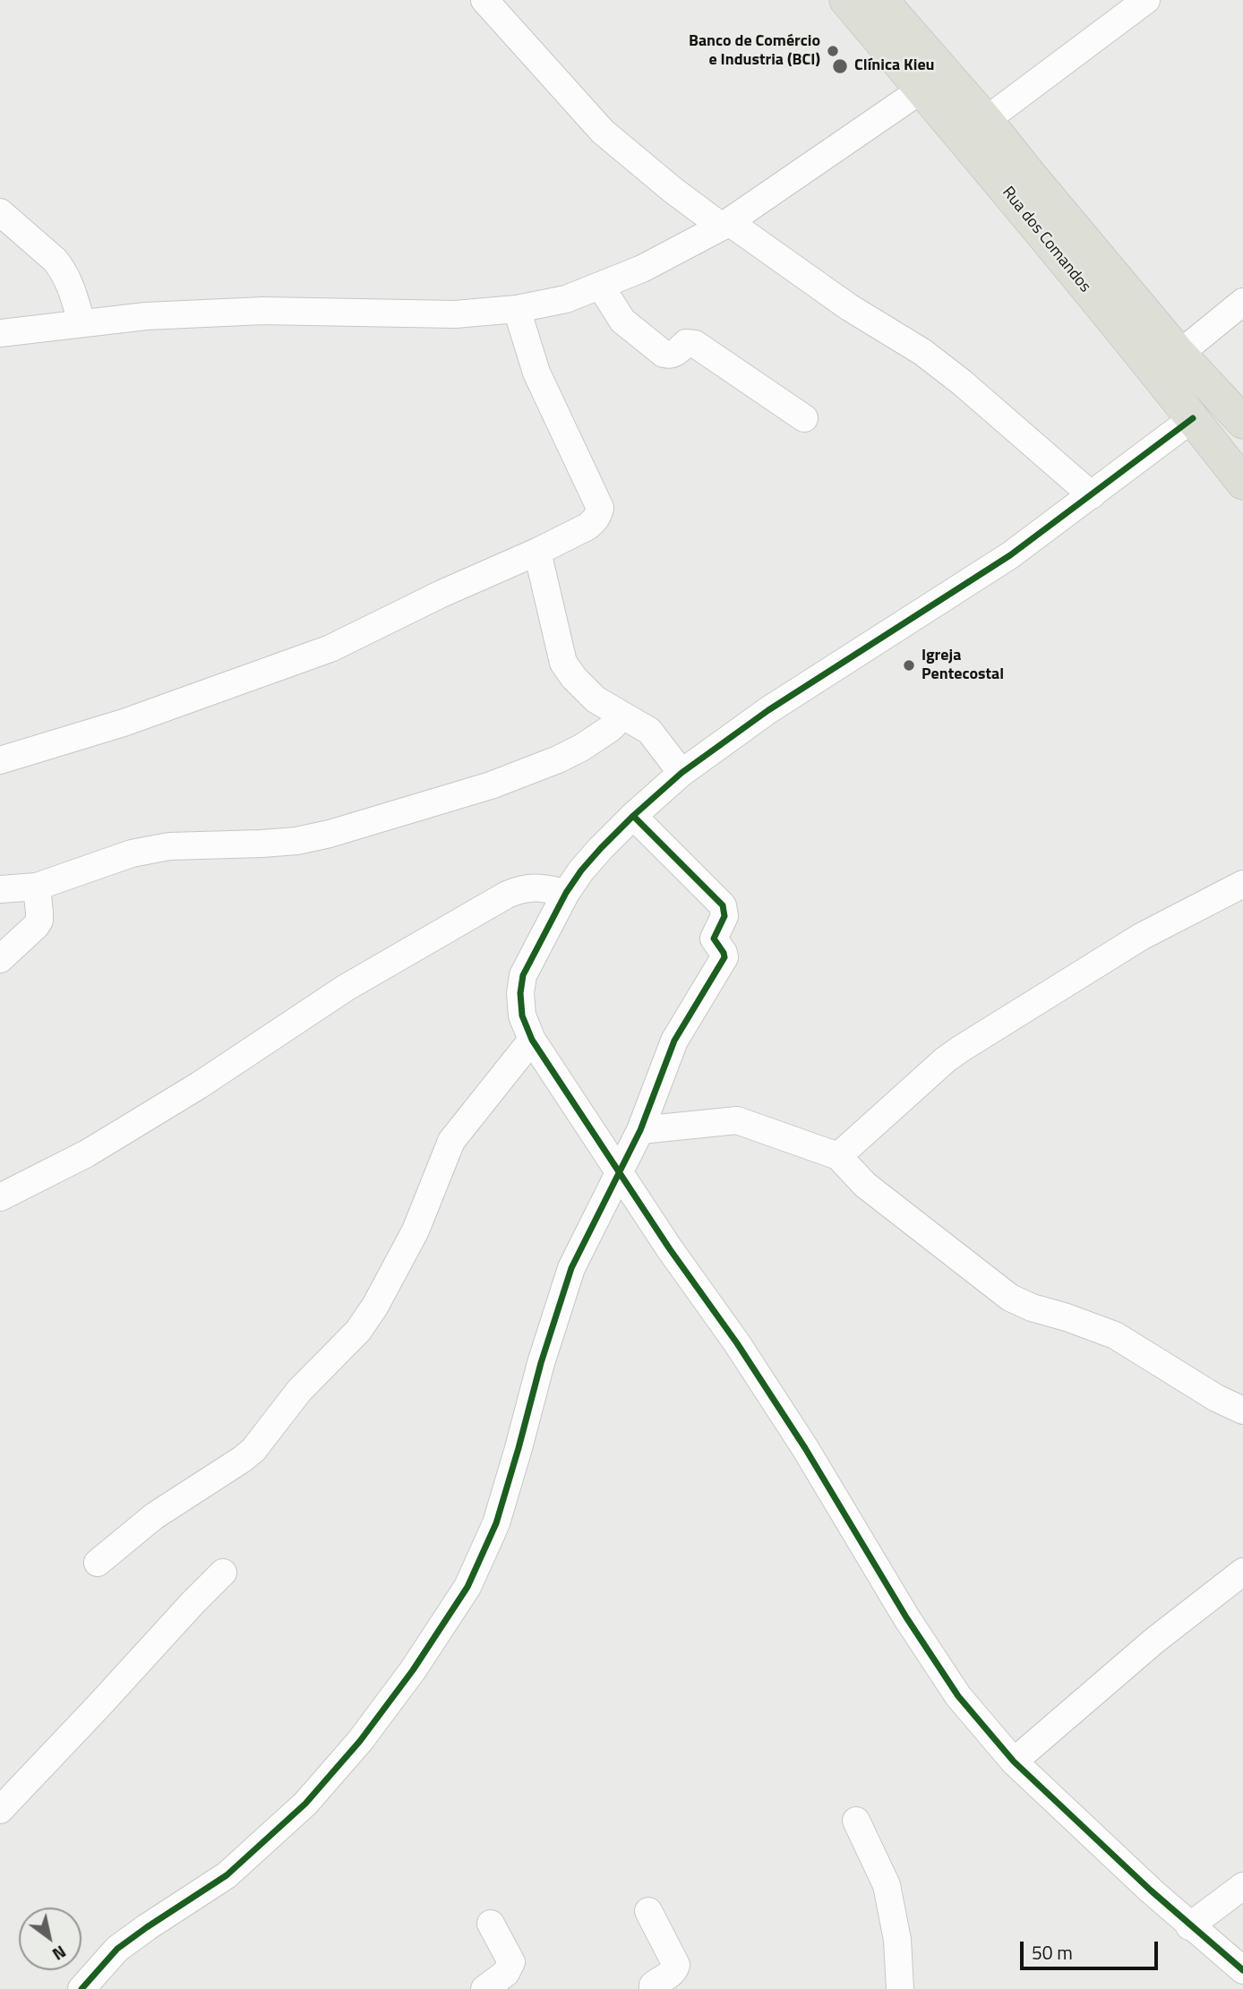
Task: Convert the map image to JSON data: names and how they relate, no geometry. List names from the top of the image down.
{
  "streets": {
    "main road": ["Rua dos Comandos"]
  },
  "places": ["Banco de Comércio e Industria (BCI)", "Clínica Kieu", "Igreja Pentecostal"],
  "scale_bar": "50 m",
  "north": "bottom right"
}
